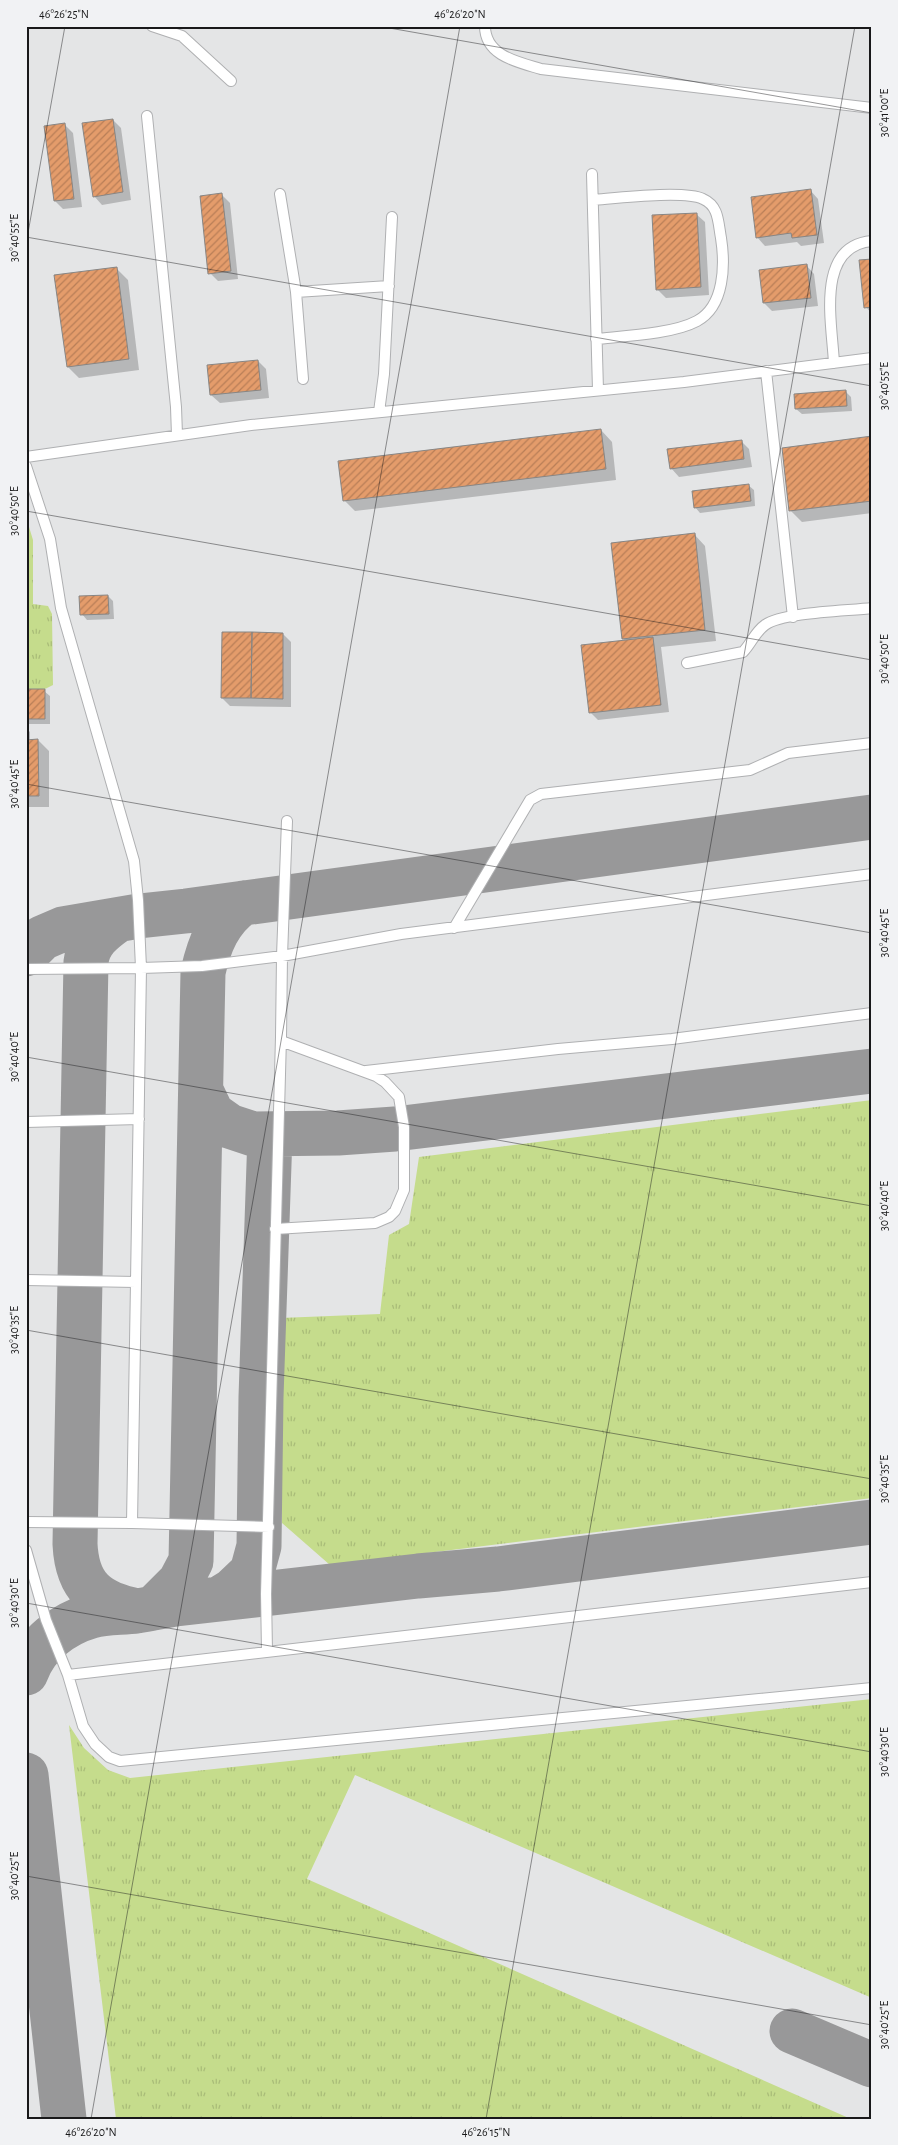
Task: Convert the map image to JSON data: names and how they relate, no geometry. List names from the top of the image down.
{
  "coordinates": [
    "46°26'25\"N",
    "46°26'20\"N",
    "30°41'00\"E",
    "30°40'55\"E",
    "30°40'50\"E",
    "30°40'45\"E",
    "30°40'40\"E",
    "30°40'35\"E",
    "30°40'30\"E",
    "30°40'25\"E",
    "46°26'15\"N"
  ]
}
